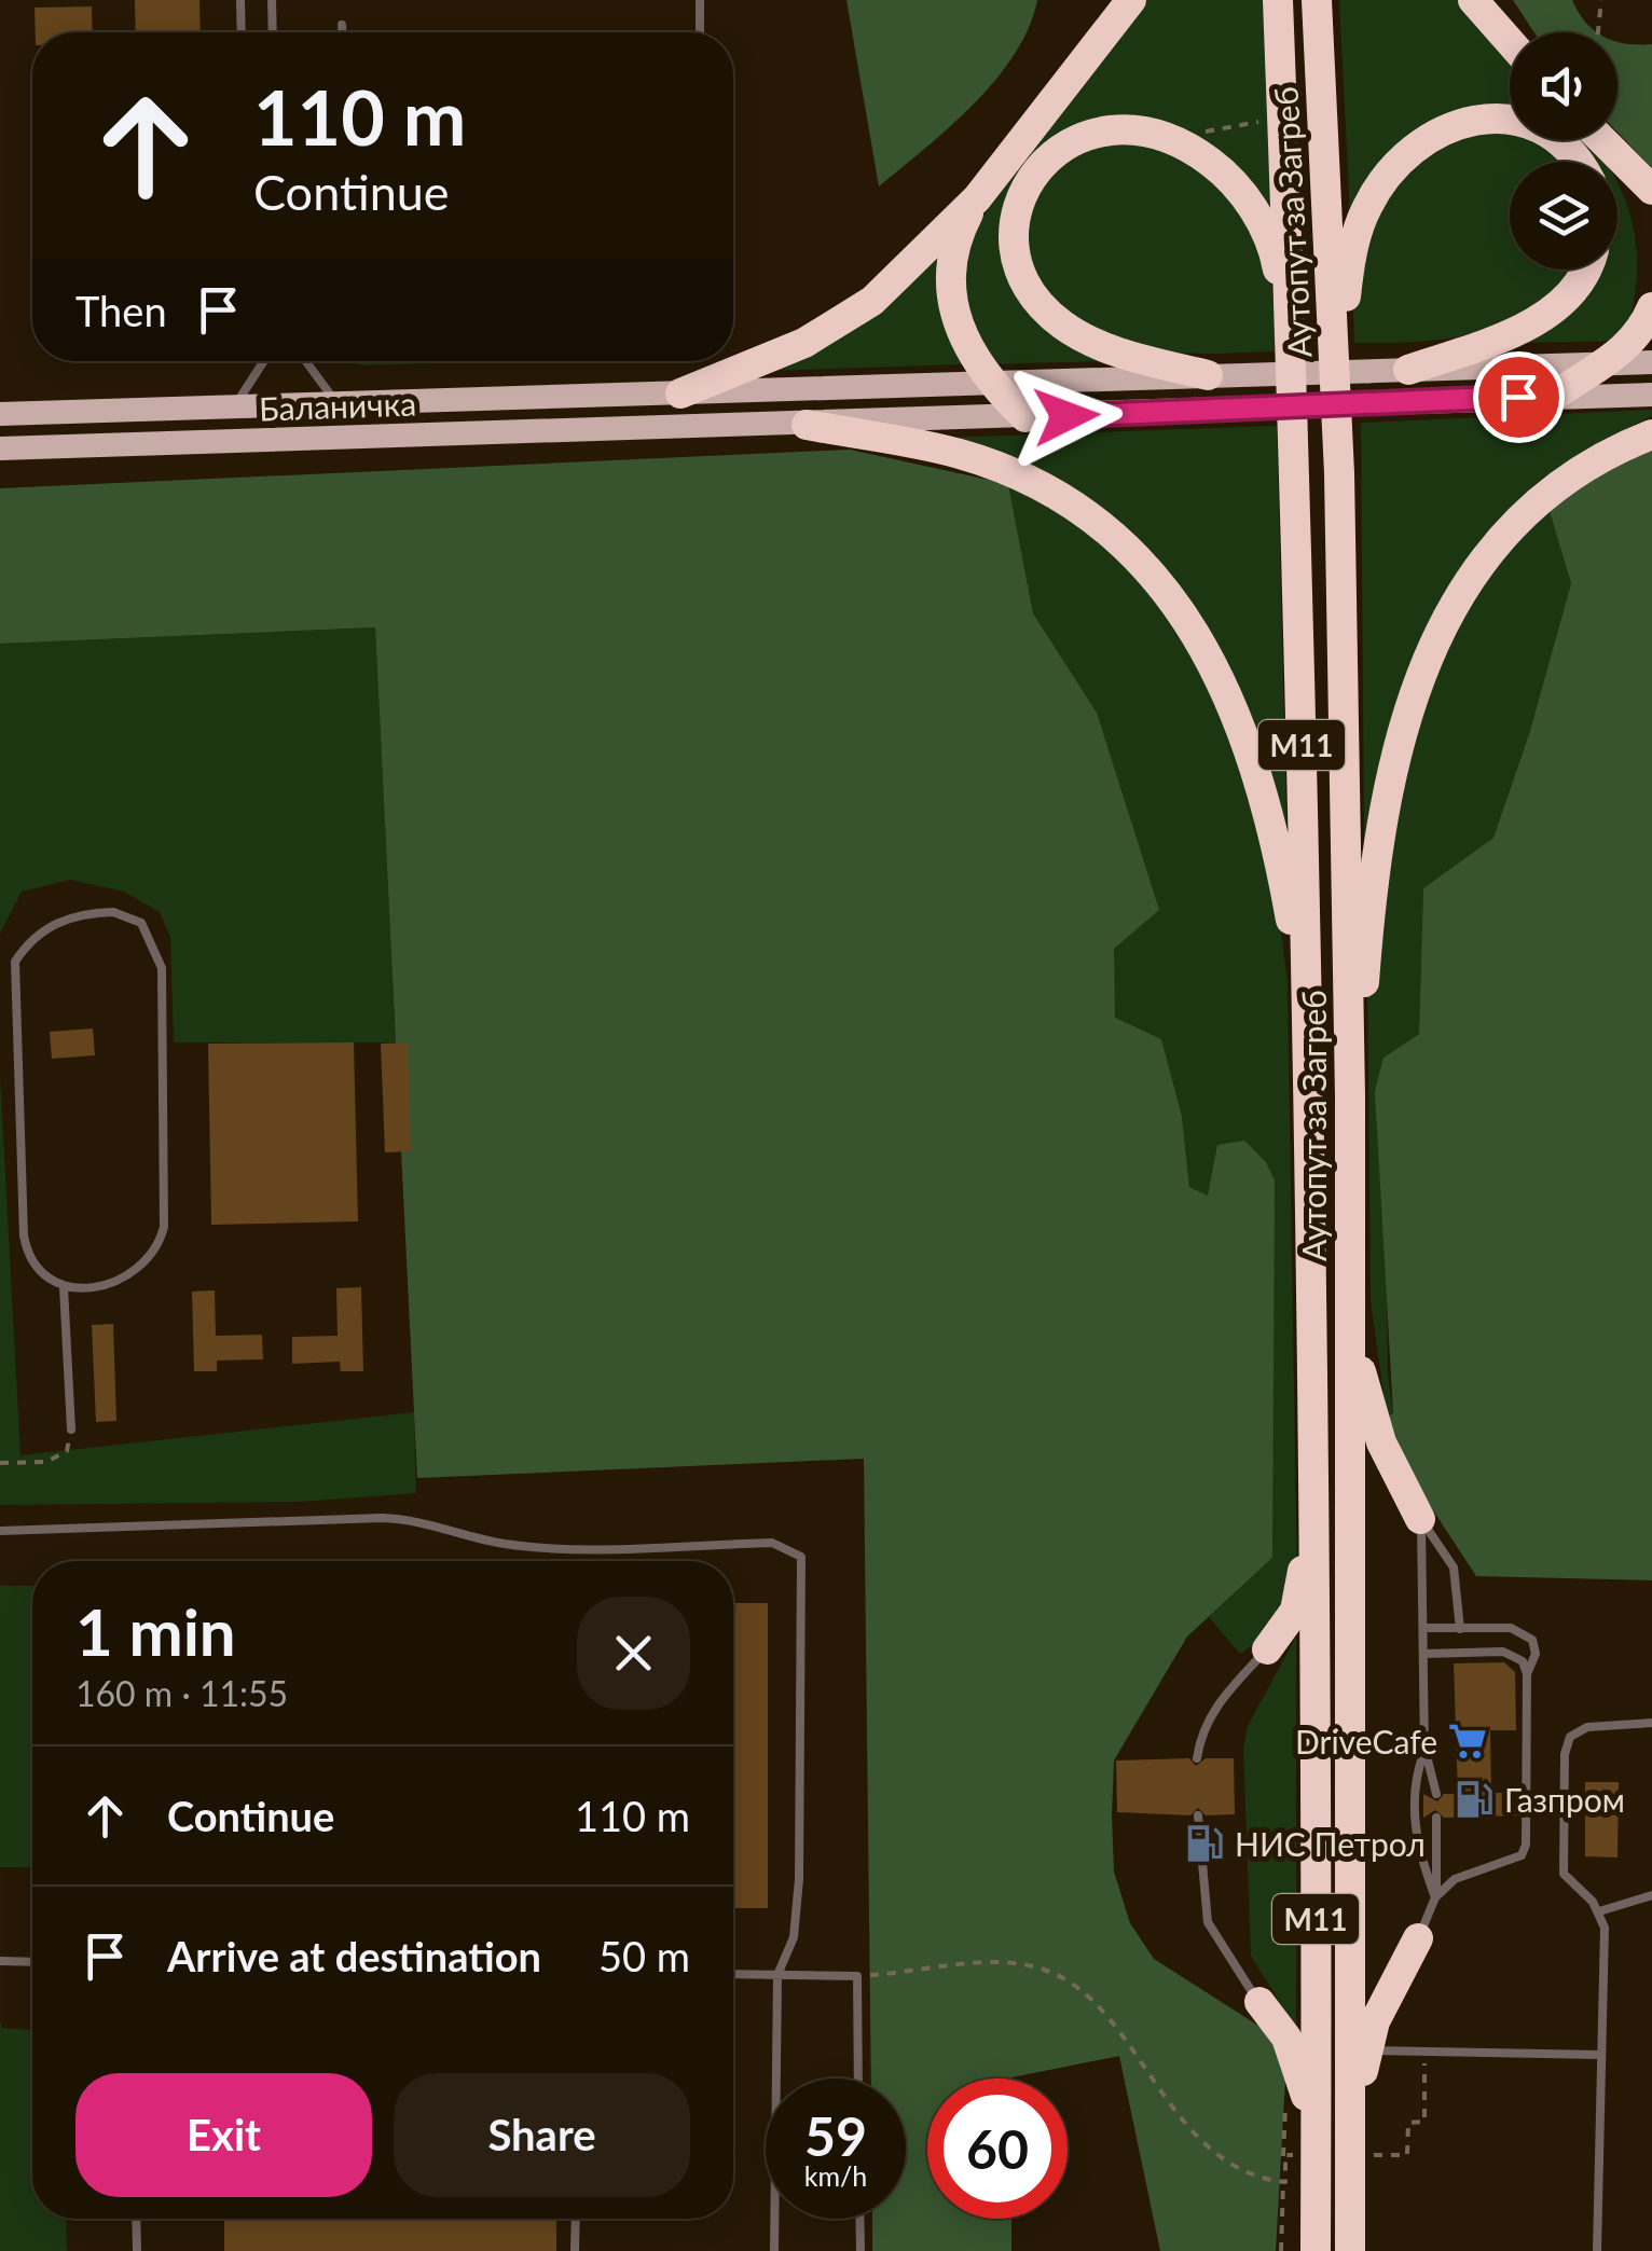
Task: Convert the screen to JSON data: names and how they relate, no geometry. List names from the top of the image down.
{
  "streets": {
    "highway": ["Аутопут за Загреб", "M11"],
    "main road": ["Баланичка"]
  },
  "places": {
    "supermarket": ["DriveCafe"],
    "fuel station": ["Газпром", "НИС Петрол"]
  },
  "page": {
    "turn": ["110 m", "Continue"],
    "then": "Then",
    "heading": ["1 min", "160 m · 11:55"],
    "list": [
      {
        "name": "Continue",
        "value": "110 m"
      },
      {
        "name": "Arrive at destination",
        "value": "50 m"
      }
    ],
    "buttons": ["Exit", "Share"],
    "speed": "59 km/h",
    "limit": "60"
  }
}
